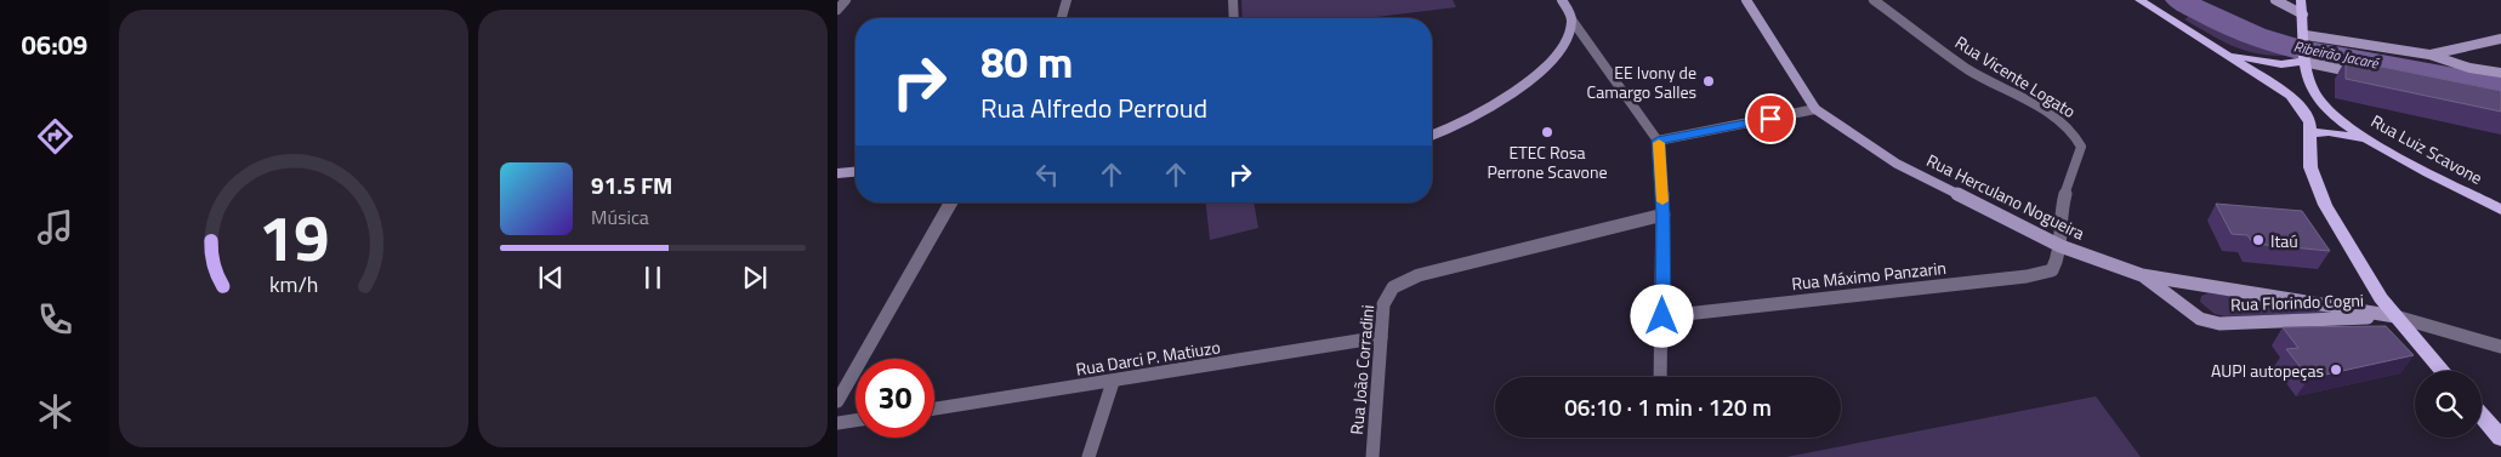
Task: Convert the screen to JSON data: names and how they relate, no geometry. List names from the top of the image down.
{
  "streets": {
    "main road": ["Rua Luiz Scavone", "Rua Herculano Nogueira", "Rua Florindo Cogni"],
    "street": [
      "Rua Vicente Logato",
      "Rua Máximo Panzarin",
      "Rua Darci P. Matiuzo",
      "Rua João Corradini"
    ]
  },
  "crossings": [
    ["Rua Vicente Logato", "Rua Herculano Nogueira"],
    ["Rua Vicente Logato", "Rua Máximo Panzarin"],
    ["Rua Herculano Nogueira", "Rua Máximo Panzarin"],
    ["Rua Herculano Nogueira", "Rua Florindo Cogni"],
    ["Rua Darci P. Matiuzo", "Rua João Corradini"]
  ],
  "water": ["Ribeirão Jacaré"],
  "places": [
    "EE Ivony de Camargo Salles",
    "ETEC Rosa Perrone Scavone",
    "Itaú",
    "AUPI autopeças"
  ],
  "page": {
    "tabs": "06:09",
    "turn": ["80 m", "Rua Alfredo Perroud"],
    "song": ["91.5 FM", "Música"],
    "limit": "30",
    "trip": "06:10 · 1 min · 120 m",
    "gauge": ["19", "km/h"]
  }
}
